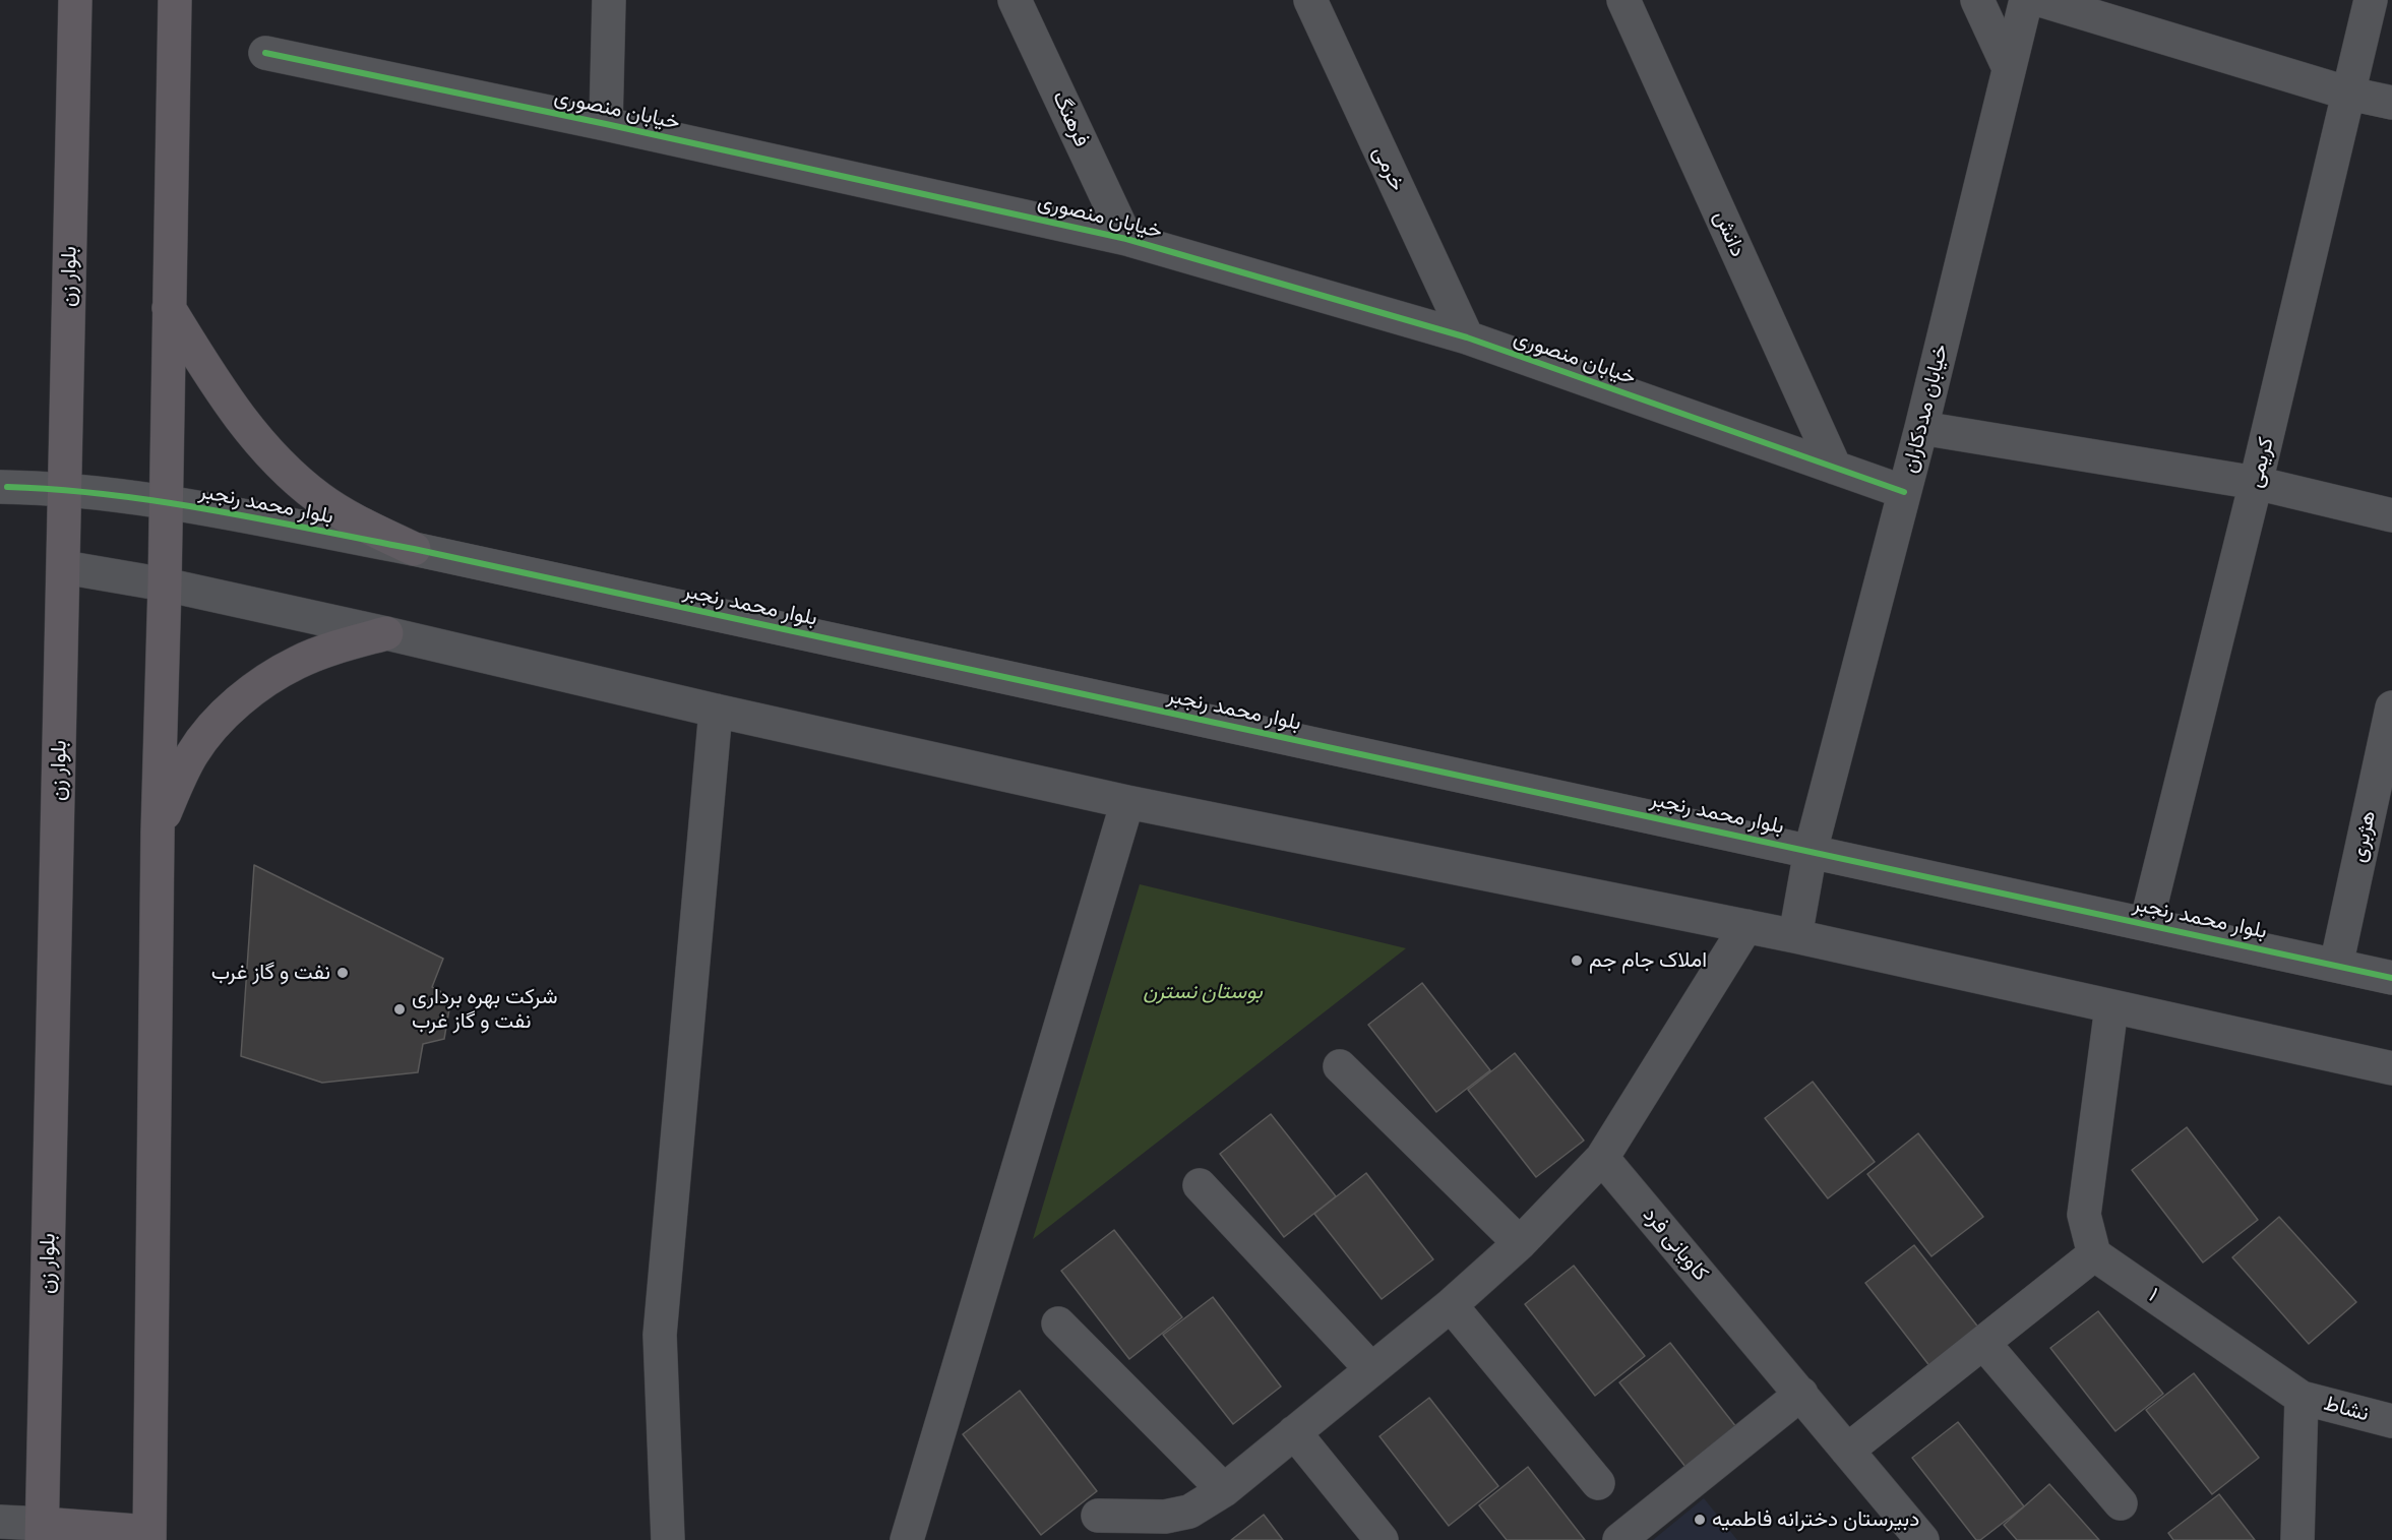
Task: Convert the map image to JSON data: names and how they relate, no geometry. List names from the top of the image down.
{
  "streets": {
    "main road": ["بلوار زن"],
    "street": [
      "خیابان منصوری",
      "فرهنگ",
      "خرمی",
      "دانش",
      "خیابان مددکاران",
      "کریمی",
      "بلوار محمد رنجبر",
      "هژبری",
      "کاویانی فرد",
      "۱",
      "نشاط"
    ]
  },
  "crossings": [
    ["خیابان منصوری", "فرهنگ"],
    ["خیابان منصوری", "خرمی"],
    ["خیابان منصوری", "دانش"],
    ["خیابان منصوری", "خیابان مددکاران"],
    ["بلوار زن", "بلوار محمد رنجبر"],
    ["خیابان مددکاران", "بلوار محمد رنجبر"],
    ["کریمی", "بلوار محمد رنجبر"],
    ["بلوار محمد رنجبر", "هژبری"],
    ["۱", "نشاط"]
  ],
  "parks": ["بوستان نسترن"],
  "places": [
    "املاک جام جم",
    "نفت و گاز غرب",
    "شرکت بهره برداری نفت و گاز غرب",
    "دبیرستان دخترانه فاطمیه"
  ]
}
